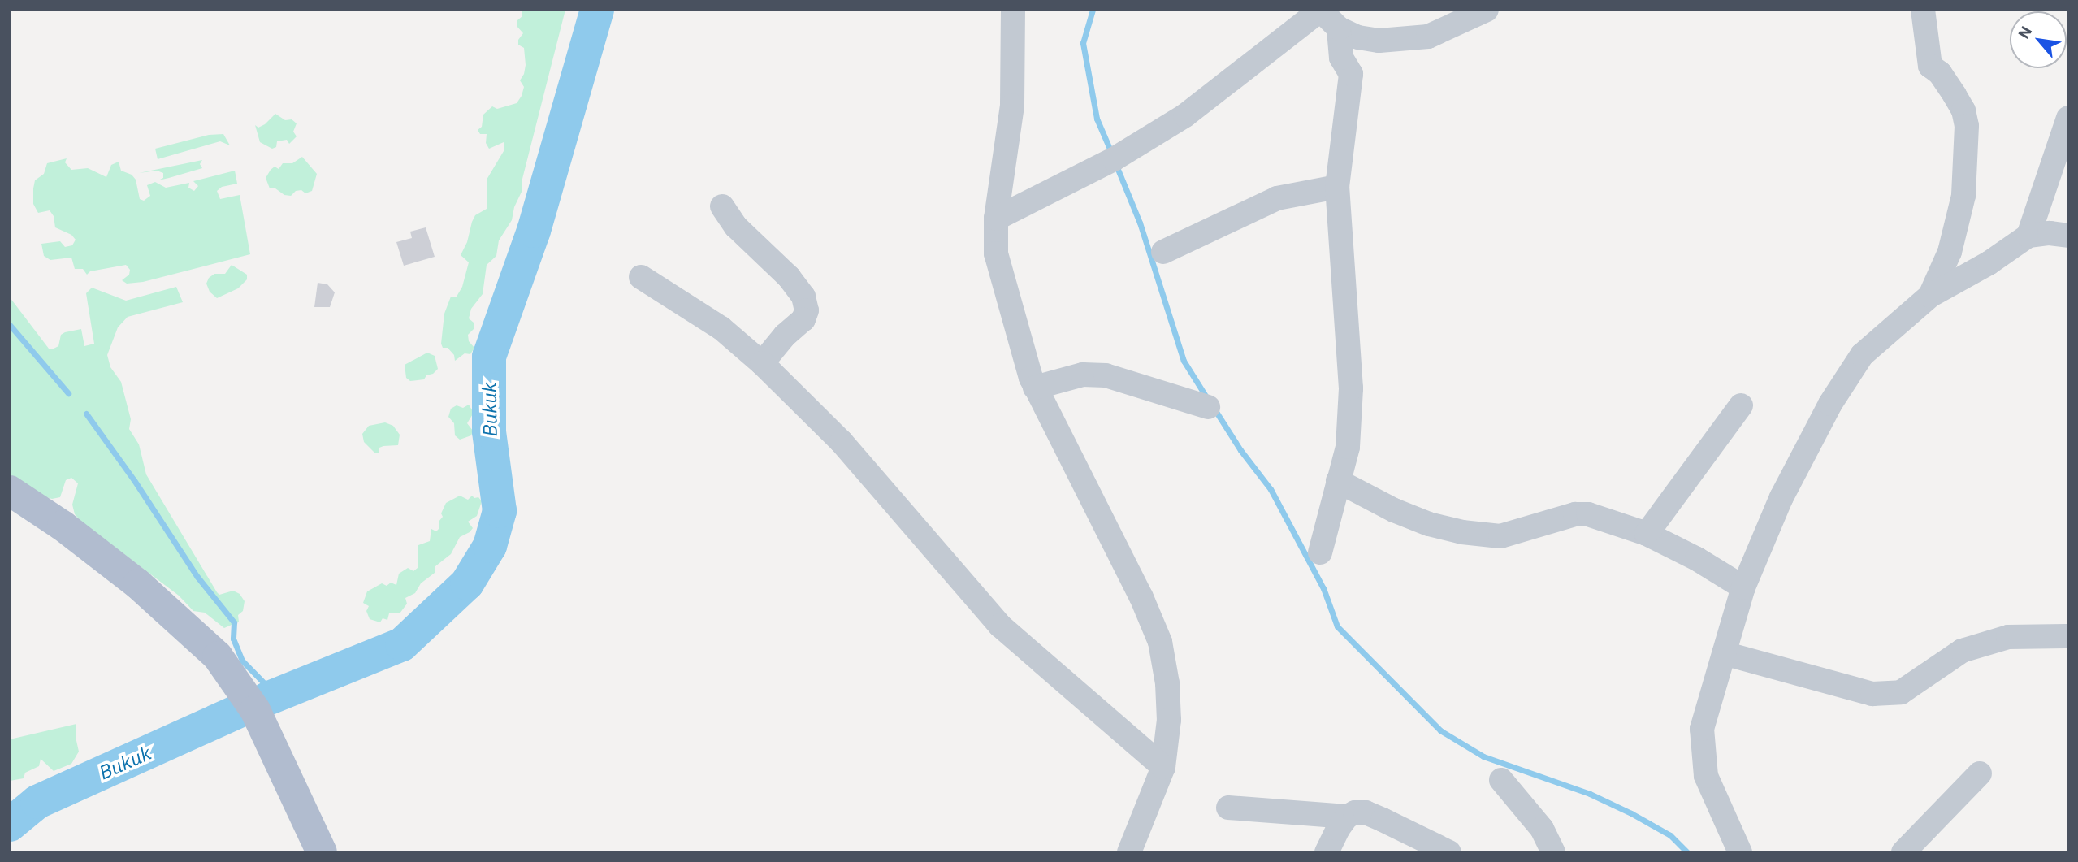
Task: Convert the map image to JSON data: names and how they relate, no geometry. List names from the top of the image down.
{
  "water": ["Bukuk"],
  "north": "top left"
}
